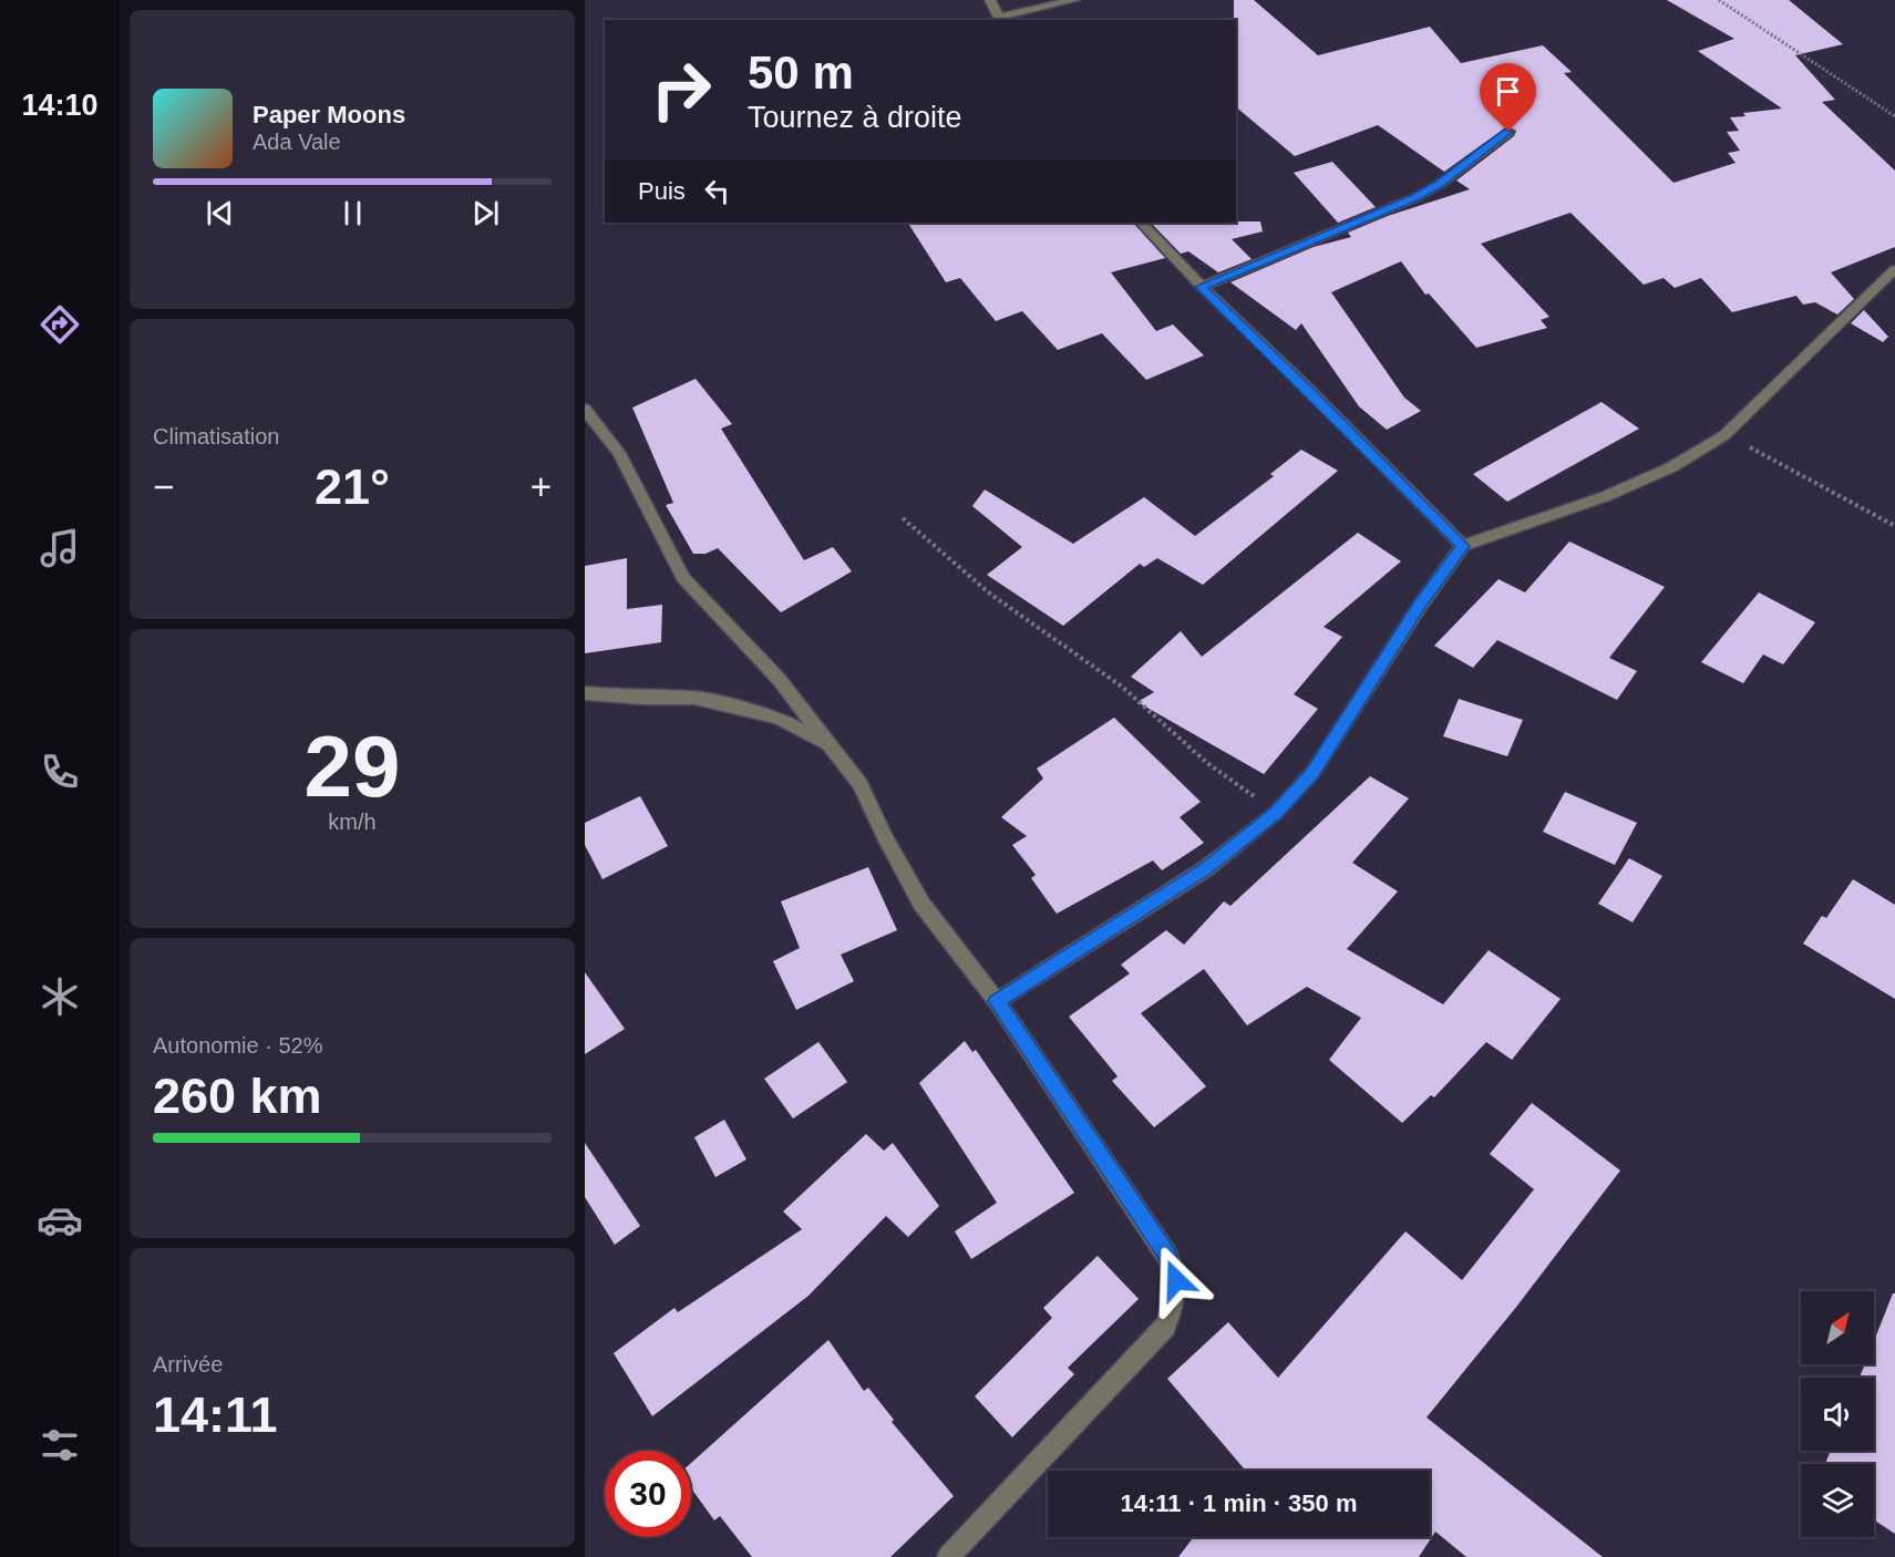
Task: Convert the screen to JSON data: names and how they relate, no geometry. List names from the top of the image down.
{
  "north": "top right",
  "page": {
    "tabs": "14:10",
    "turn": ["50 m", "Tournez à droite"],
    "song": ["Paper Moons", "Ada Vale"],
    "then": "Puis",
    "tile": [
      "Climatisation",
      ["29", "km/h"],
      ["Autonomie · 52%", "260 km"],
      ["Arrivée", "14:11"]
    ],
    "heat": ["−", "21°", "+"],
    "limit": "30",
    "trip": "14:11 · 1 min · 350 m"
  }
}
